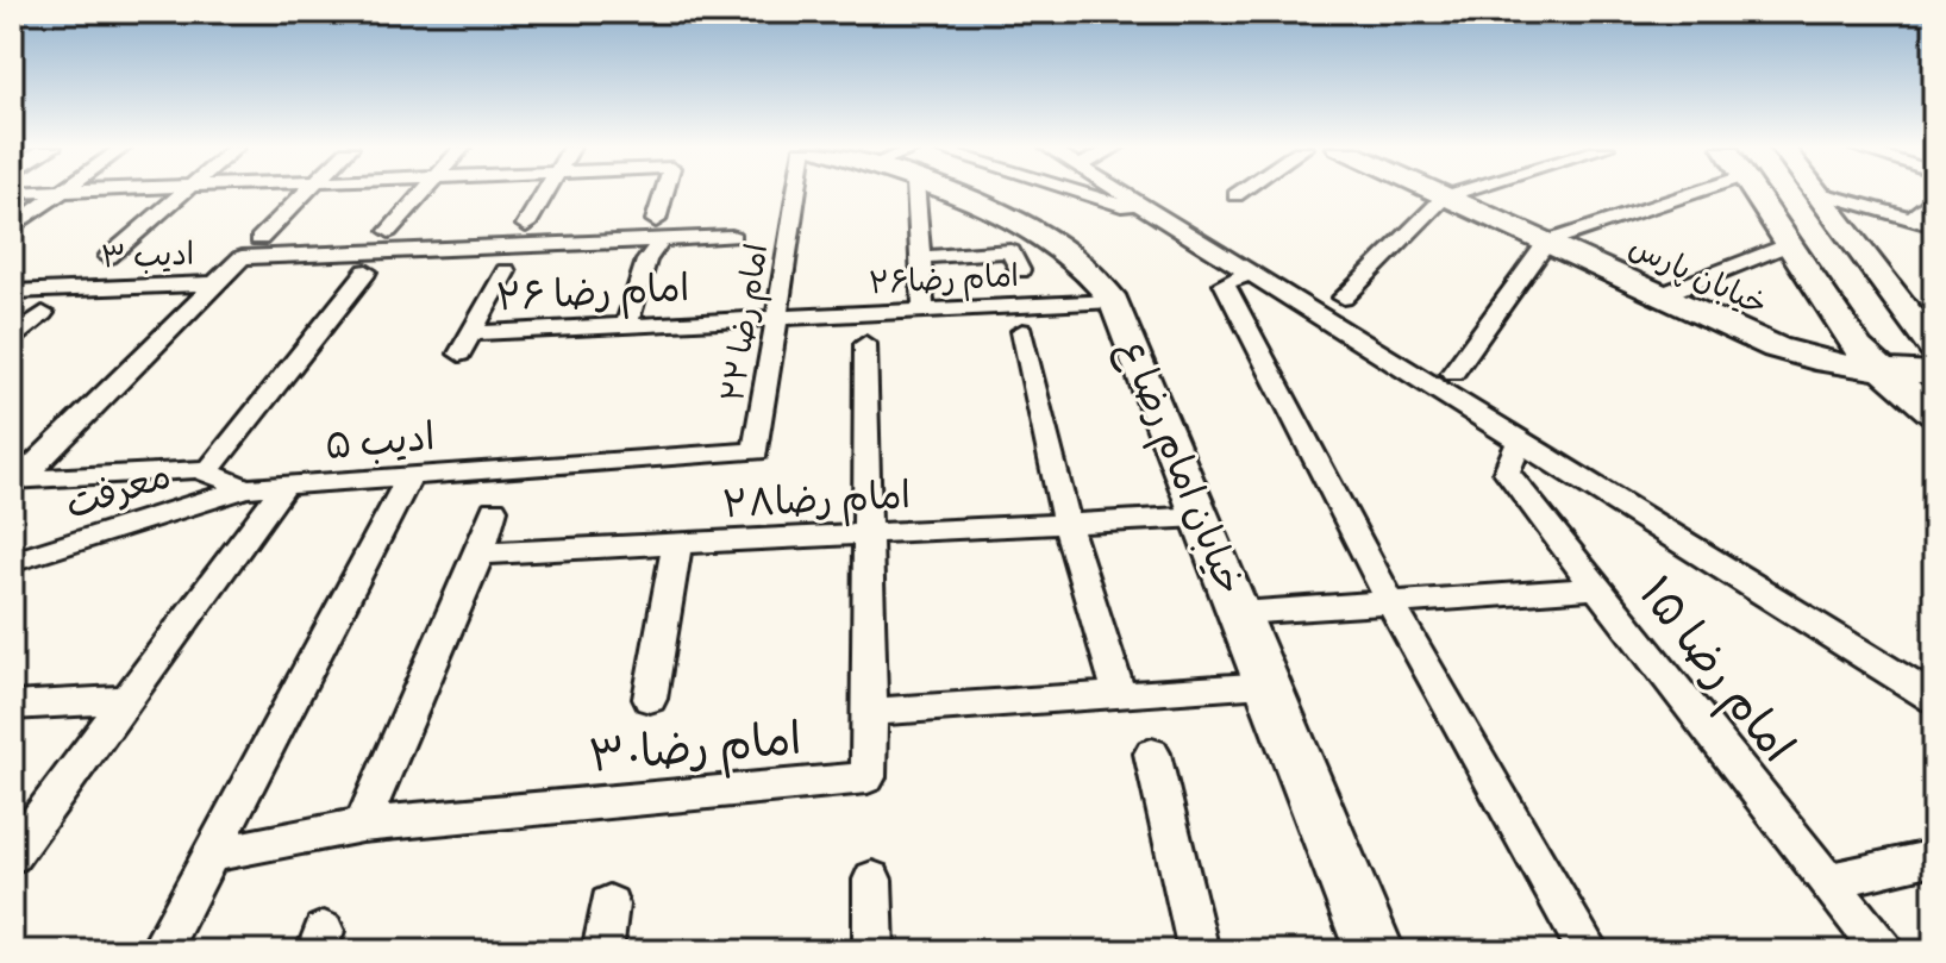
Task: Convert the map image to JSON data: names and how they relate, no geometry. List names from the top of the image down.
{
  "streets": {
    "main road": ["خیابان پارس", "خیابان امام رضا ع"],
    "street": [
      "ادیب ۳",
      "امام رضا۲۶",
      "امام رضا ۲۶",
      "امام رضا ۲۲",
      "ادیب ۵",
      "معرفت",
      "امام رضا۲۸",
      "۱۵ امام رضا",
      "امام رضا۳۰"
    ]
  },
  "crossings": [
    ["امام رضا۲۶", "امام رضا ۲۶"],
    ["امام رضا۲۶", "امام رضا ۲۲"],
    ["امام رضا۲۶", "خیابان امام رضا ع"],
    ["امام رضا ۲۶", "امام رضا ۲۲"],
    ["امام رضا ۲۲", "ادیب ۵"],
    ["ادیب ۵", "معرفت"],
    ["خیابان امام رضا ع", "امام رضا۲۸"],
    ["خیابان امام رضا ع", "۱۵ امام رضا"]
  ]
}
